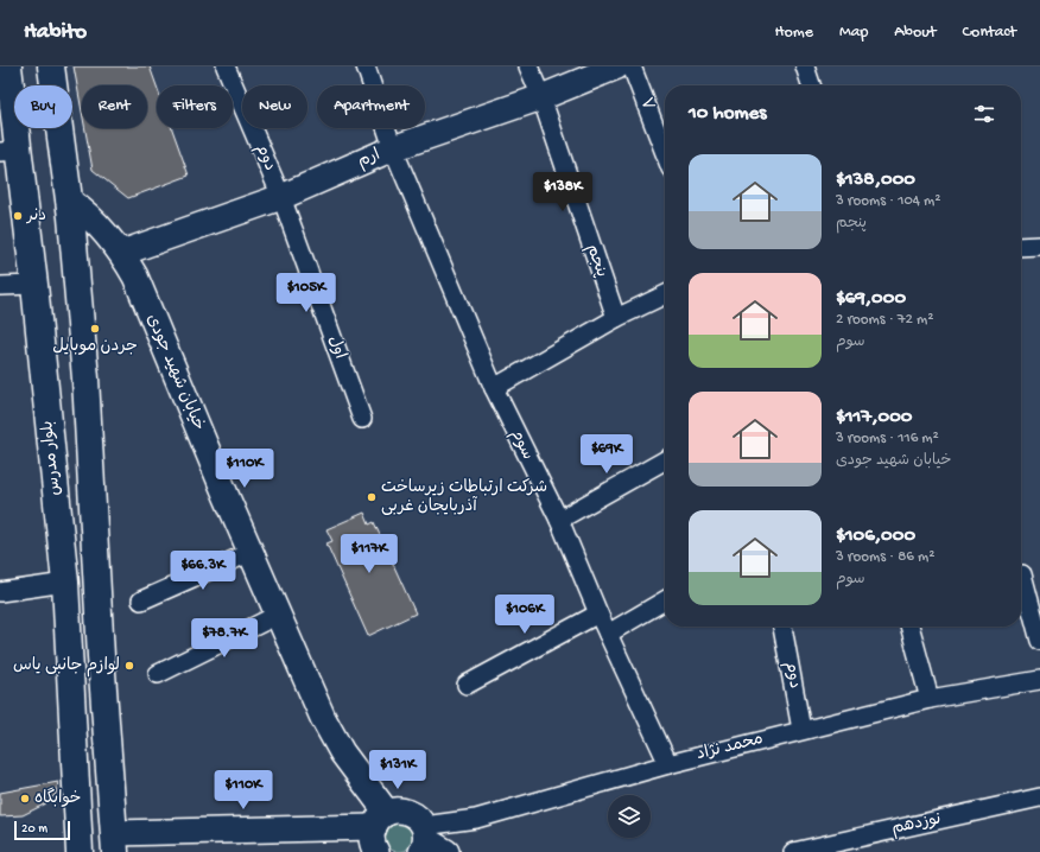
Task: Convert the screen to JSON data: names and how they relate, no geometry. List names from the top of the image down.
{
  "streets": {
    "main road": ["بلوار مدرس"],
    "street": [
      "۷",
      "دوم",
      "ارم",
      "پنجم",
      "اول",
      "خیابان شهید جودی",
      "سوم",
      "محمد نژاد",
      "نوزدهم"
    ]
  },
  "crossings": [
    ["دوم", "ارم"],
    ["دوم", "اول"],
    ["دوم", "محمد نژاد"],
    ["ارم", "پنجم"],
    ["ارم", "اول"],
    ["ارم", "خیابان شهید جودی"],
    ["ارم", "سوم"],
    ["سوم", "محمد نژاد"]
  ],
  "places": [
    "دنر",
    "جردن موبایل",
    "شرکت ارتباطات زیرساخت آذربایجان غربی",
    "لوازم جانبی یاس",
    "خوابگاه"
  ],
  "scale_bar": "20 m",
  "page": {
    "header": "Habito",
    "nav": [
      "Home",
      "Map",
      "About",
      "Contact"
    ],
    "chip": [
      "Buy",
      "Rent",
      "Filters",
      "New",
      "Apartment"
    ],
    "heading": "10 homes",
    "list": [
      {
        "name": "$138,000",
        "note": "3 rooms · 104 m² · پنجم"
      },
      {
        "name": "$69,000",
        "note": "2 rooms · 72 m² · سوم"
      },
      {
        "name": "$117,000",
        "note": "3 rooms · 116 m² · خیابان شهید جودی"
      },
      {
        "name": "$106,000",
        "note": "3 rooms · 86 m² · سوم"
      }
    ],
    "price": [
      "$138K",
      "$105K",
      "$69K",
      "$110K",
      "$117K",
      "$66.3K",
      "$106K",
      "$78.7K",
      "$131K",
      "$110K"
    ],
    "scale": "20 m"
  }
}
